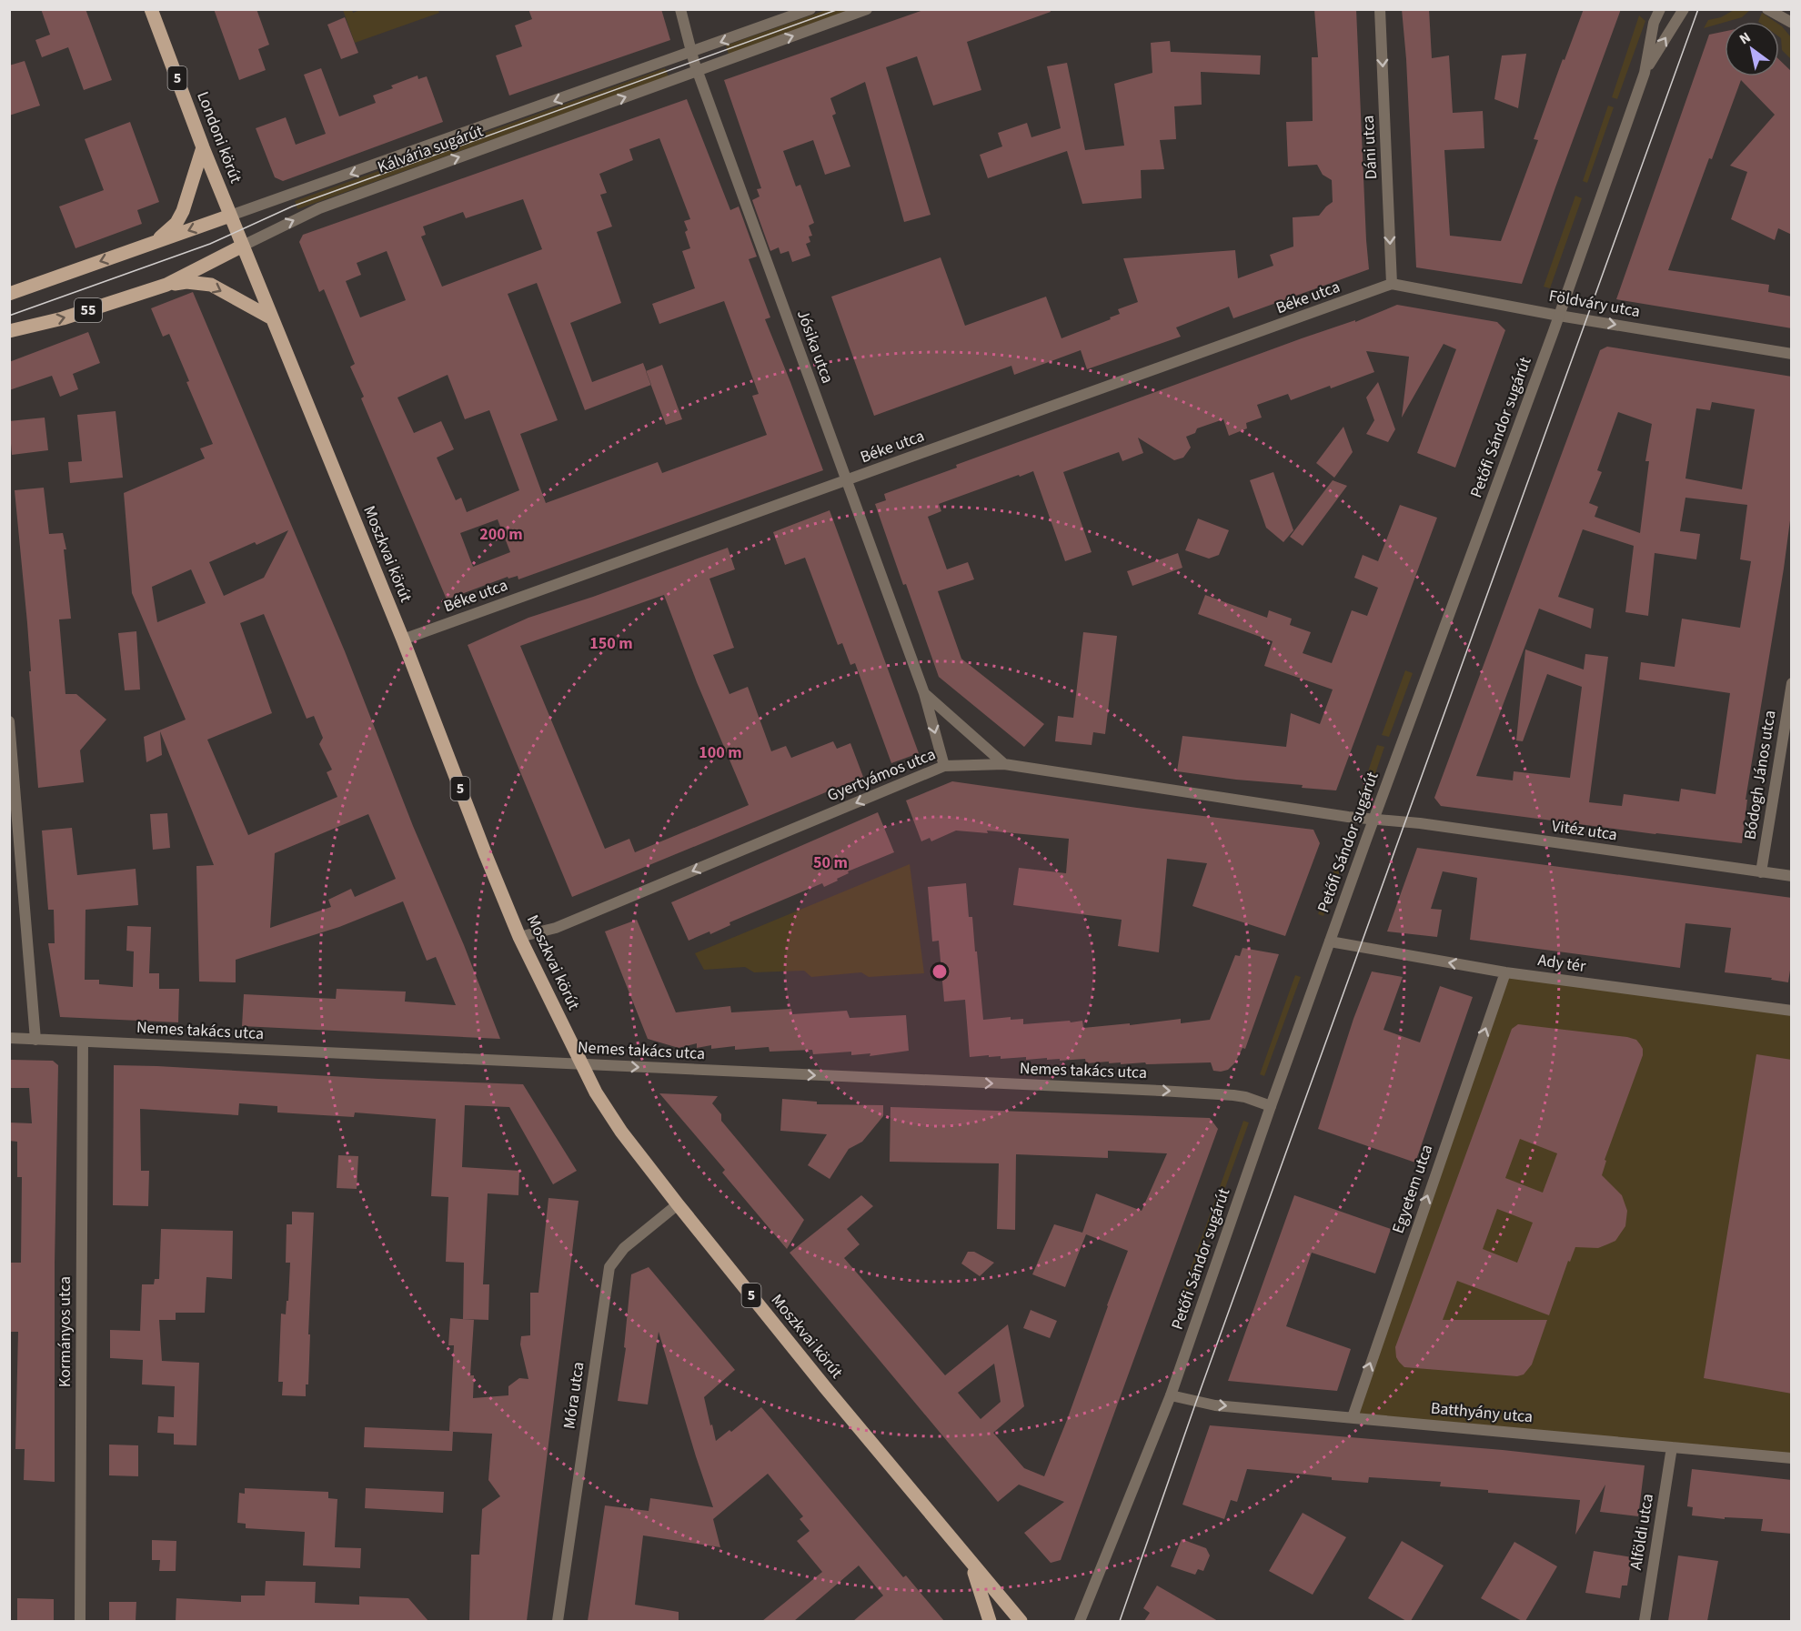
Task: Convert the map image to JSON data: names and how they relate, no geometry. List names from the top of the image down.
{
  "streets": {
    "main road": [
      "5",
      "Londoni körút",
      "Kálvária sugárút",
      "55",
      "Moszkvai körút"
    ],
    "street": [
      "Dáni utca",
      "Béke utca",
      "Földváry utca",
      "Jósika utca",
      "Petőfi Sándor sugárút",
      "Gyertyámos utca",
      "Bódogh János utca",
      "Vitéz utca",
      "Ady tér",
      "Nemes takács utca",
      "Egyetem utca",
      "Kormányos utca",
      "Móra utca",
      "Batthyány utca",
      "Alföldi utca"
    ]
  },
  "crossings": [
    ["5", "Moszkvai körút"],
    ["Londoni körút", "Kálvária sugárút"],
    ["Londoni körút", "Moszkvai körút"],
    ["Dáni utca", "Béke utca"],
    ["Dáni utca", "Földváry utca"],
    ["Kálvária sugárút", "Jósika utca"],
    ["Kálvária sugárút", "Moszkvai körút"],
    ["Béke utca", "Földváry utca"],
    ["Béke utca", "Jósika utca"],
    ["Béke utca", "Moszkvai körút"],
    ["Földváry utca", "Petőfi Sándor sugárút"],
    ["Jósika utca", "Gyertyámos utca"],
    ["Petőfi Sándor sugárút", "Gyertyámos utca"],
    ["Petőfi Sándor sugárút", "Vitéz utca"],
    ["Petőfi Sándor sugárút", "Ady tér"],
    ["Petőfi Sándor sugárút", "Nemes takács utca"],
    ["Petőfi Sándor sugárút", "Batthyány utca"],
    ["Moszkvai körút", "Gyertyámos utca"],
    ["Moszkvai körút", "Nemes takács utca"],
    ["Moszkvai körút", "Móra utca"],
    ["Gyertyámos utca", "Vitéz utca"],
    ["Bódogh János utca", "Vitéz utca"],
    ["Ady tér", "Egyetem utca"],
    ["Nemes takács utca", "Kormányos utca"],
    ["Egyetem utca", "Batthyány utca"],
    ["Batthyány utca", "Alföldi utca"]
  ],
  "one_way": [
    "Dáni utca",
    "Földváry utca",
    "Gyertyámos utca",
    "Ady tér",
    "Nemes takács utca",
    "Egyetem utca"
  ],
  "north": "top left",
  "rings": [
    "200 m",
    "150 m",
    "100 m",
    "50 m"
  ]
}
